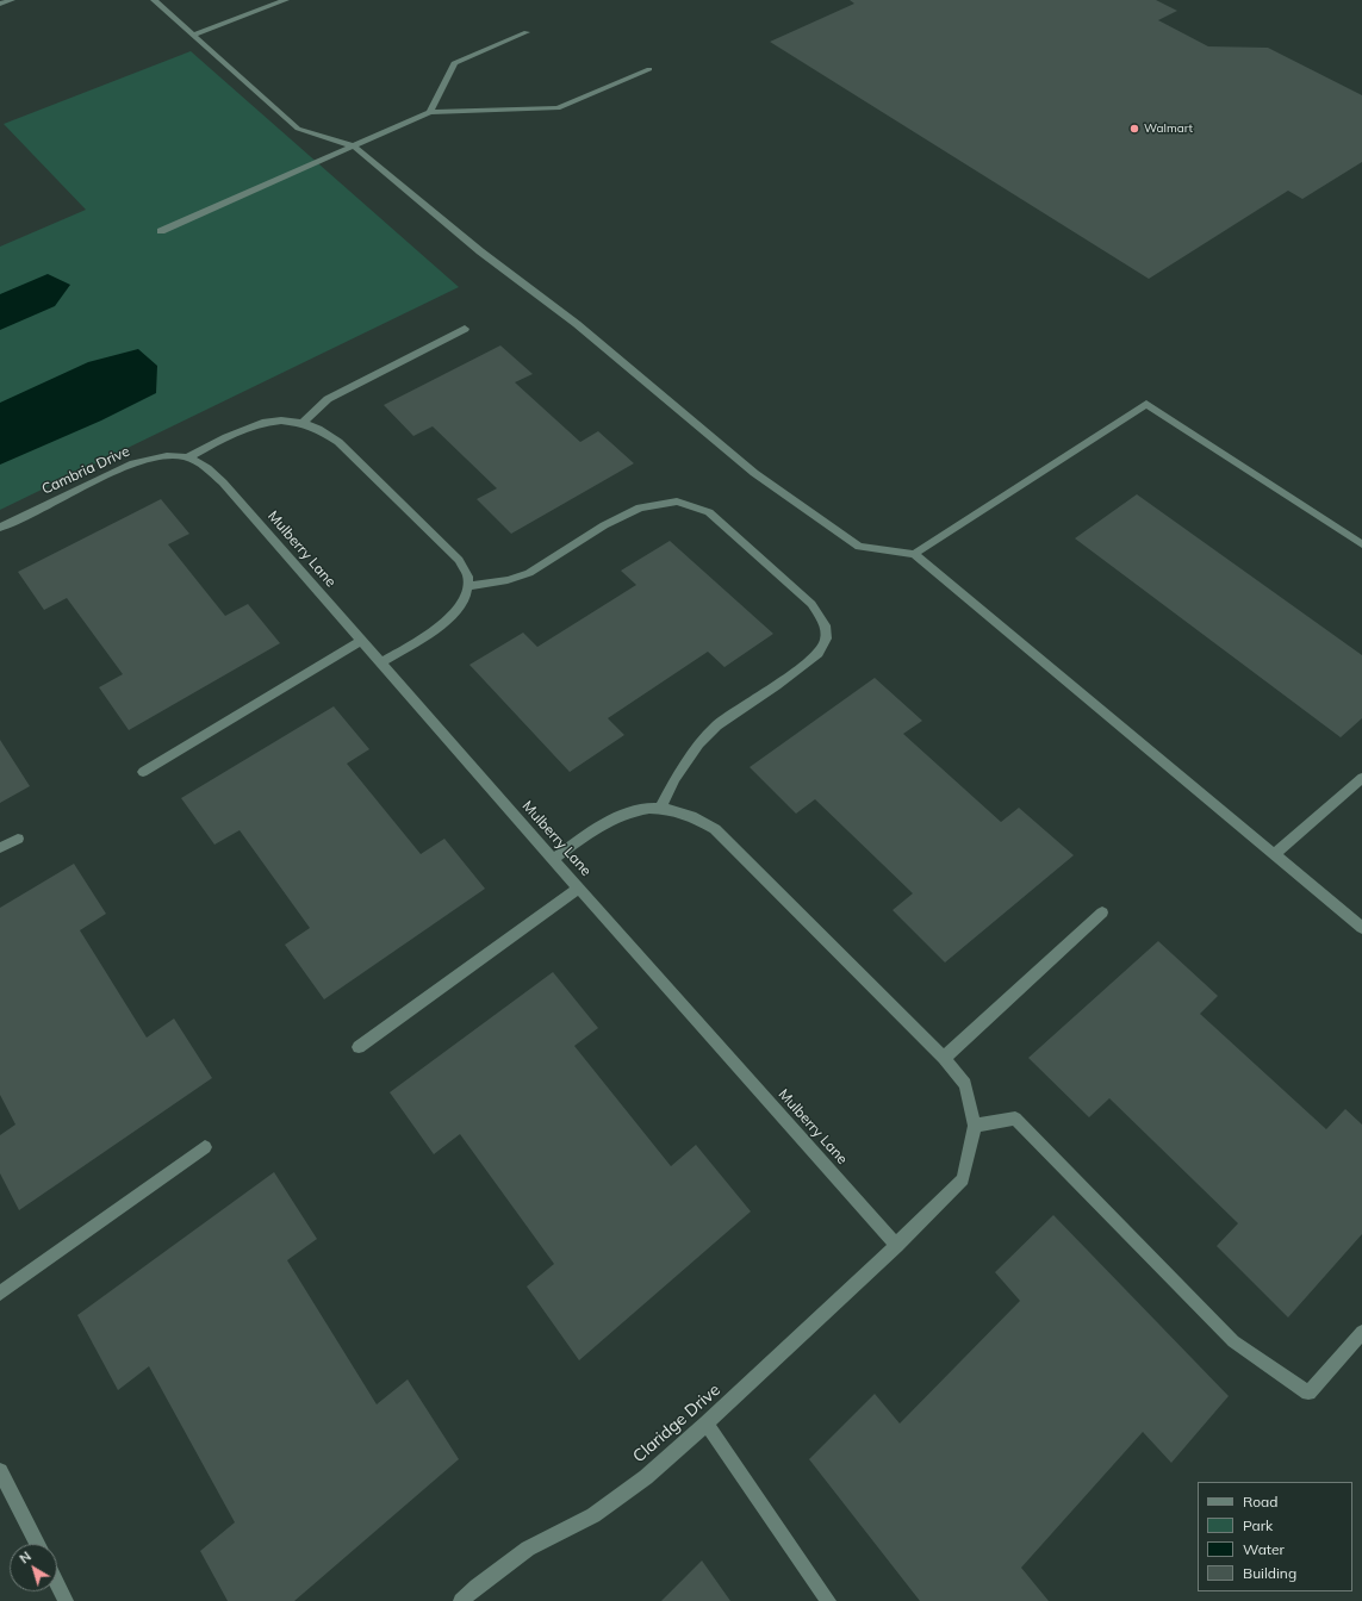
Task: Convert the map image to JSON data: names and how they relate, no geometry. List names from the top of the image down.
{
  "streets": {
    "street": ["Cambria Drive", "Mulberry Lane", "Claridge Drive"]
  },
  "crossings": [
    ["Cambria Drive", "Mulberry Lane"],
    ["Mulberry Lane", "Claridge Drive"]
  ],
  "places": ["Walmart"],
  "legend": [
    "Road",
    "Park",
    "Water",
    "Building"
  ],
  "north": "top left"
}
